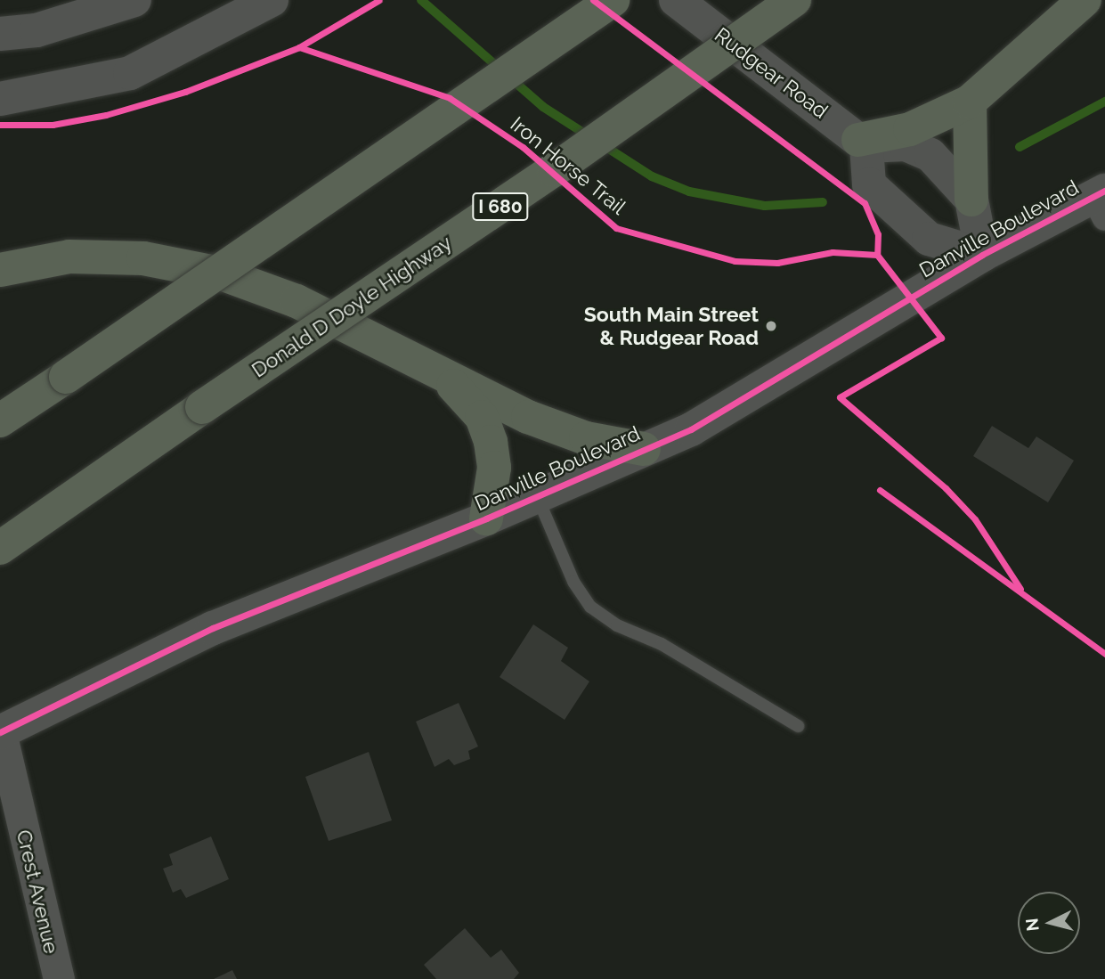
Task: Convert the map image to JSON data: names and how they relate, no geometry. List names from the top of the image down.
{
  "streets": {
    "highway": ["I 680", "Donald D Doyle Highway"],
    "main road": ["Rudgear Road", "Danville Boulevard"],
    "street": ["Crest Avenue"],
    "cycle path": ["Iron Horse Trail"]
  },
  "crossings": [
    ["Danville Boulevard", "Crest Avenue"]
  ],
  "places": ["South Main Street & Rudgear Road"],
  "north": "left"
}
